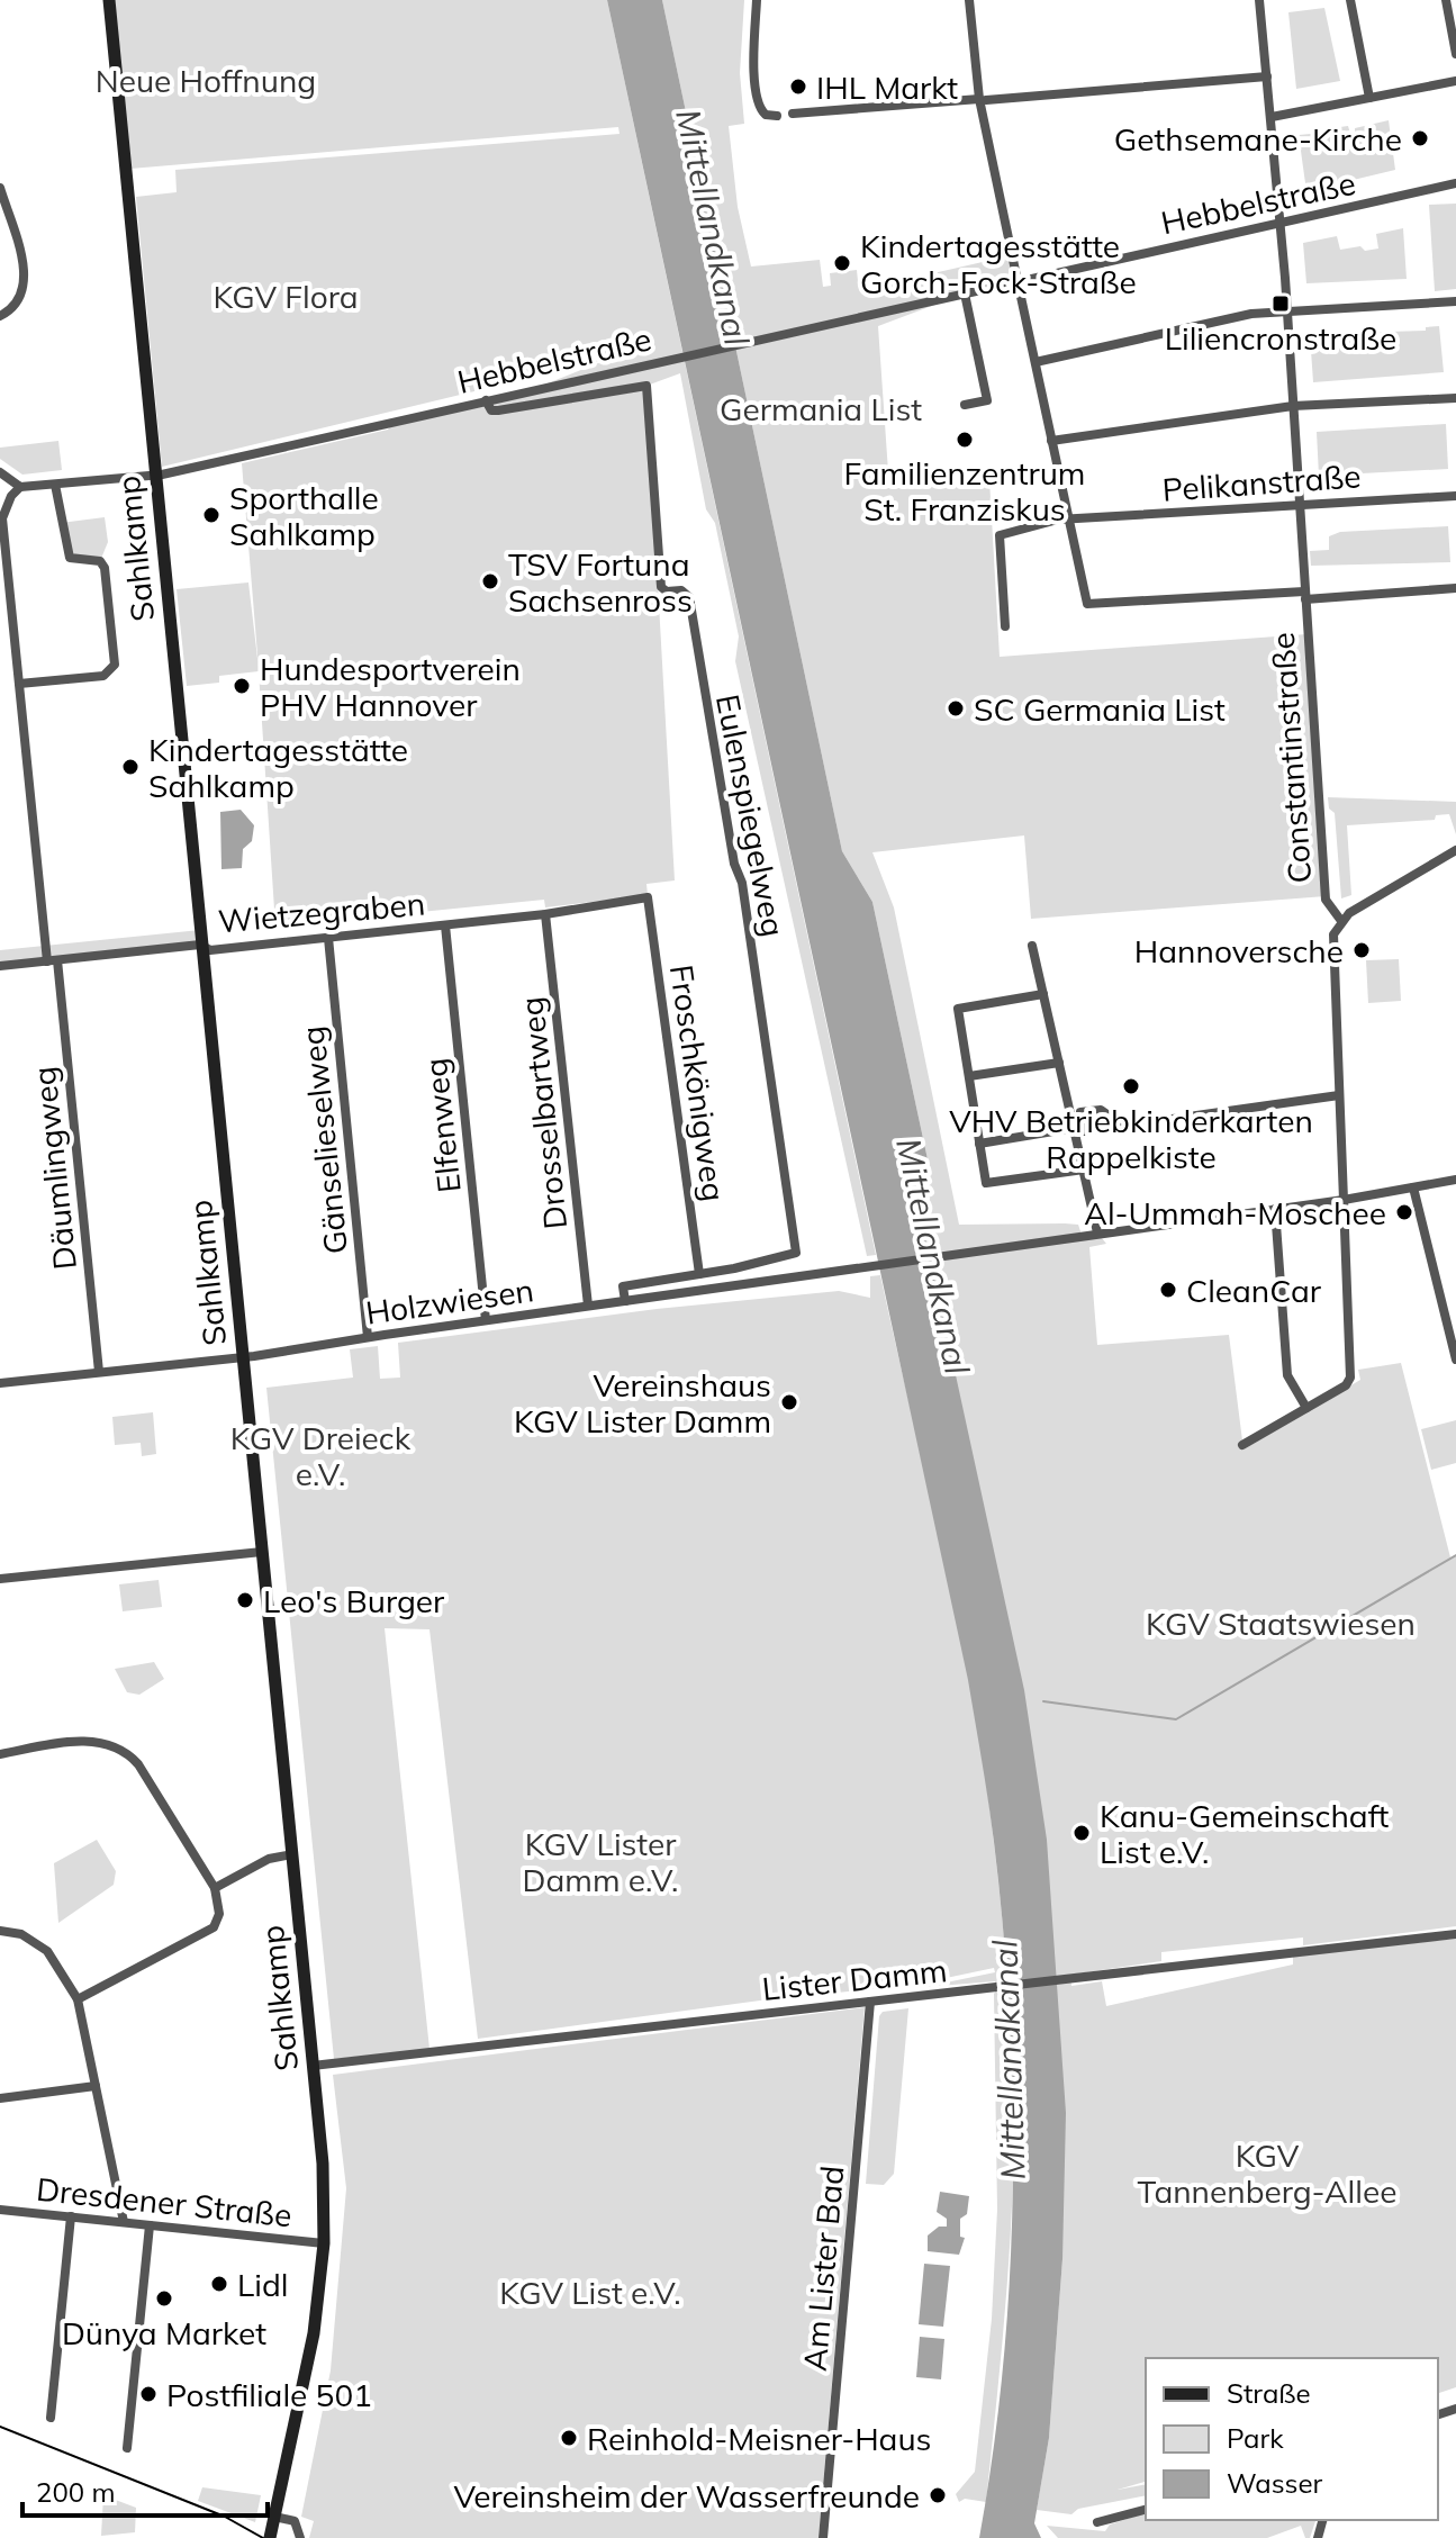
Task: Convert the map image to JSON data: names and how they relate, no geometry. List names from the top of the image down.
{
  "streets": {
    "street": [
      "Hebbelstraße",
      "Pelikanstraße",
      "Sahlkamp",
      "Constantinstraße",
      "Eulenspiegelweg",
      "Wietzegraben",
      "Froschkönigweg",
      "Drosselbartweg",
      "Elfenweg",
      "Gänselieselweg",
      "Däumlingweg",
      "Holzwiesen",
      "Lister Damm",
      "Dresdener Straße",
      "Am Lister Bad"
    ]
  },
  "crossings": [
    ["Hebbelstraße", "Sahlkamp"],
    ["Hebbelstraße", "Constantinstraße"],
    ["Hebbelstraße", "Eulenspiegelweg"],
    ["Hebbelstraße", "Däumlingweg"],
    ["Pelikanstraße", "Constantinstraße"],
    ["Sahlkamp", "Wietzegraben"],
    ["Sahlkamp", "Holzwiesen"],
    ["Sahlkamp", "Lister Damm"],
    ["Sahlkamp", "Dresdener Straße"],
    ["Constantinstraße", "Holzwiesen"],
    ["Eulenspiegelweg", "Froschkönigweg"],
    ["Eulenspiegelweg", "Holzwiesen"],
    ["Wietzegraben", "Froschkönigweg"],
    ["Wietzegraben", "Drosselbartweg"],
    ["Wietzegraben", "Elfenweg"],
    ["Wietzegraben", "Gänselieselweg"],
    ["Wietzegraben", "Däumlingweg"],
    ["Drosselbartweg", "Holzwiesen"],
    ["Elfenweg", "Holzwiesen"],
    ["Gänselieselweg", "Holzwiesen"],
    ["Däumlingweg", "Holzwiesen"],
    ["Lister Damm", "Am Lister Bad"]
  ],
  "water": ["Mittellandkanal"],
  "parks": [
    "Neue Hoffnung",
    "KGV Flora",
    "Germania List",
    "KGV Dreieck e.V.",
    "KGV Staatswiesen",
    "KGV Lister Damm e.V.",
    "KGV Tannenberg-Allee",
    "KGV List e.V."
  ],
  "places": {
    "other": [
      "IHL Markt",
      "Gethsemane-Kirche",
      "Kindertagesstätte Gorch-Fock-Straße",
      "Familienzentrum St. Franziskus",
      "Sporthalle Sahlkamp",
      "TSV Fortuna Sachsenross",
      "Hundesportverein PHV Hannover",
      "SC Germania List",
      "Kindertagesstätte Sahlkamp",
      "Hannoversche",
      "VHV Betriebkinderkarten Rappelkiste",
      "Al-Ummah-Moschee",
      "CleanCar",
      "Vereinshaus KGV Lister Damm",
      "Leo's Burger",
      "Kanu-Gemeinschaft List e.V.",
      "Lidl",
      "Dünya Market",
      "Postfiliale 501",
      "Reinhold-Meisner-Haus",
      "Vereinsheim der Wasserfreunde"
    ],
    "transit": ["Liliencronstraße"]
  },
  "legend": ["Straße", "Park", "Wasser"],
  "scale_bar": "200 m"
}
